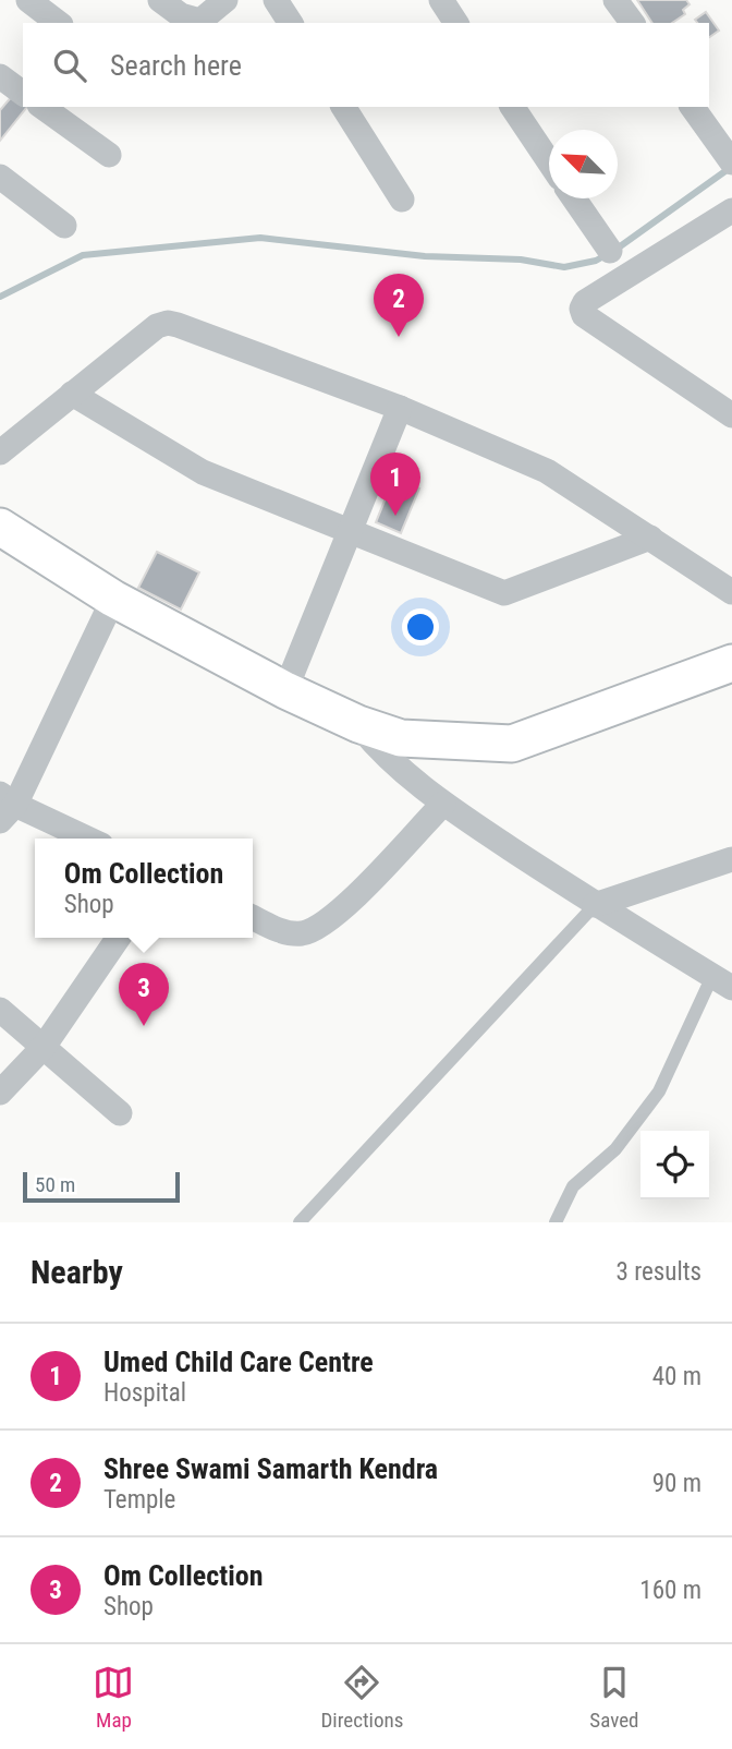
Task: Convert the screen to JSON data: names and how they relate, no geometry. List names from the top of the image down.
{
  "scale_bar": "50 m",
  "north": "top left",
  "page": {
    "search": "Search here",
    "pins": ["2", "1", "3"],
    "popup": ["Om Collection", "Shop"],
    "scale": "50 m",
    "heading": ["Nearby", "3 results"],
    "list": [
      {
        "mark": "1",
        "name": "Umed Child Care Centre",
        "note": "Hospital",
        "value": "40 m"
      },
      {
        "mark": "2",
        "name": "Shree Swami Samarth Kendra",
        "note": "Temple",
        "value": "90 m"
      },
      {
        "mark": "3",
        "name": "Om Collection",
        "note": "Shop",
        "value": "160 m"
      }
    ],
    "nav": ["Map", "Directions", "Saved"]
  }
}
